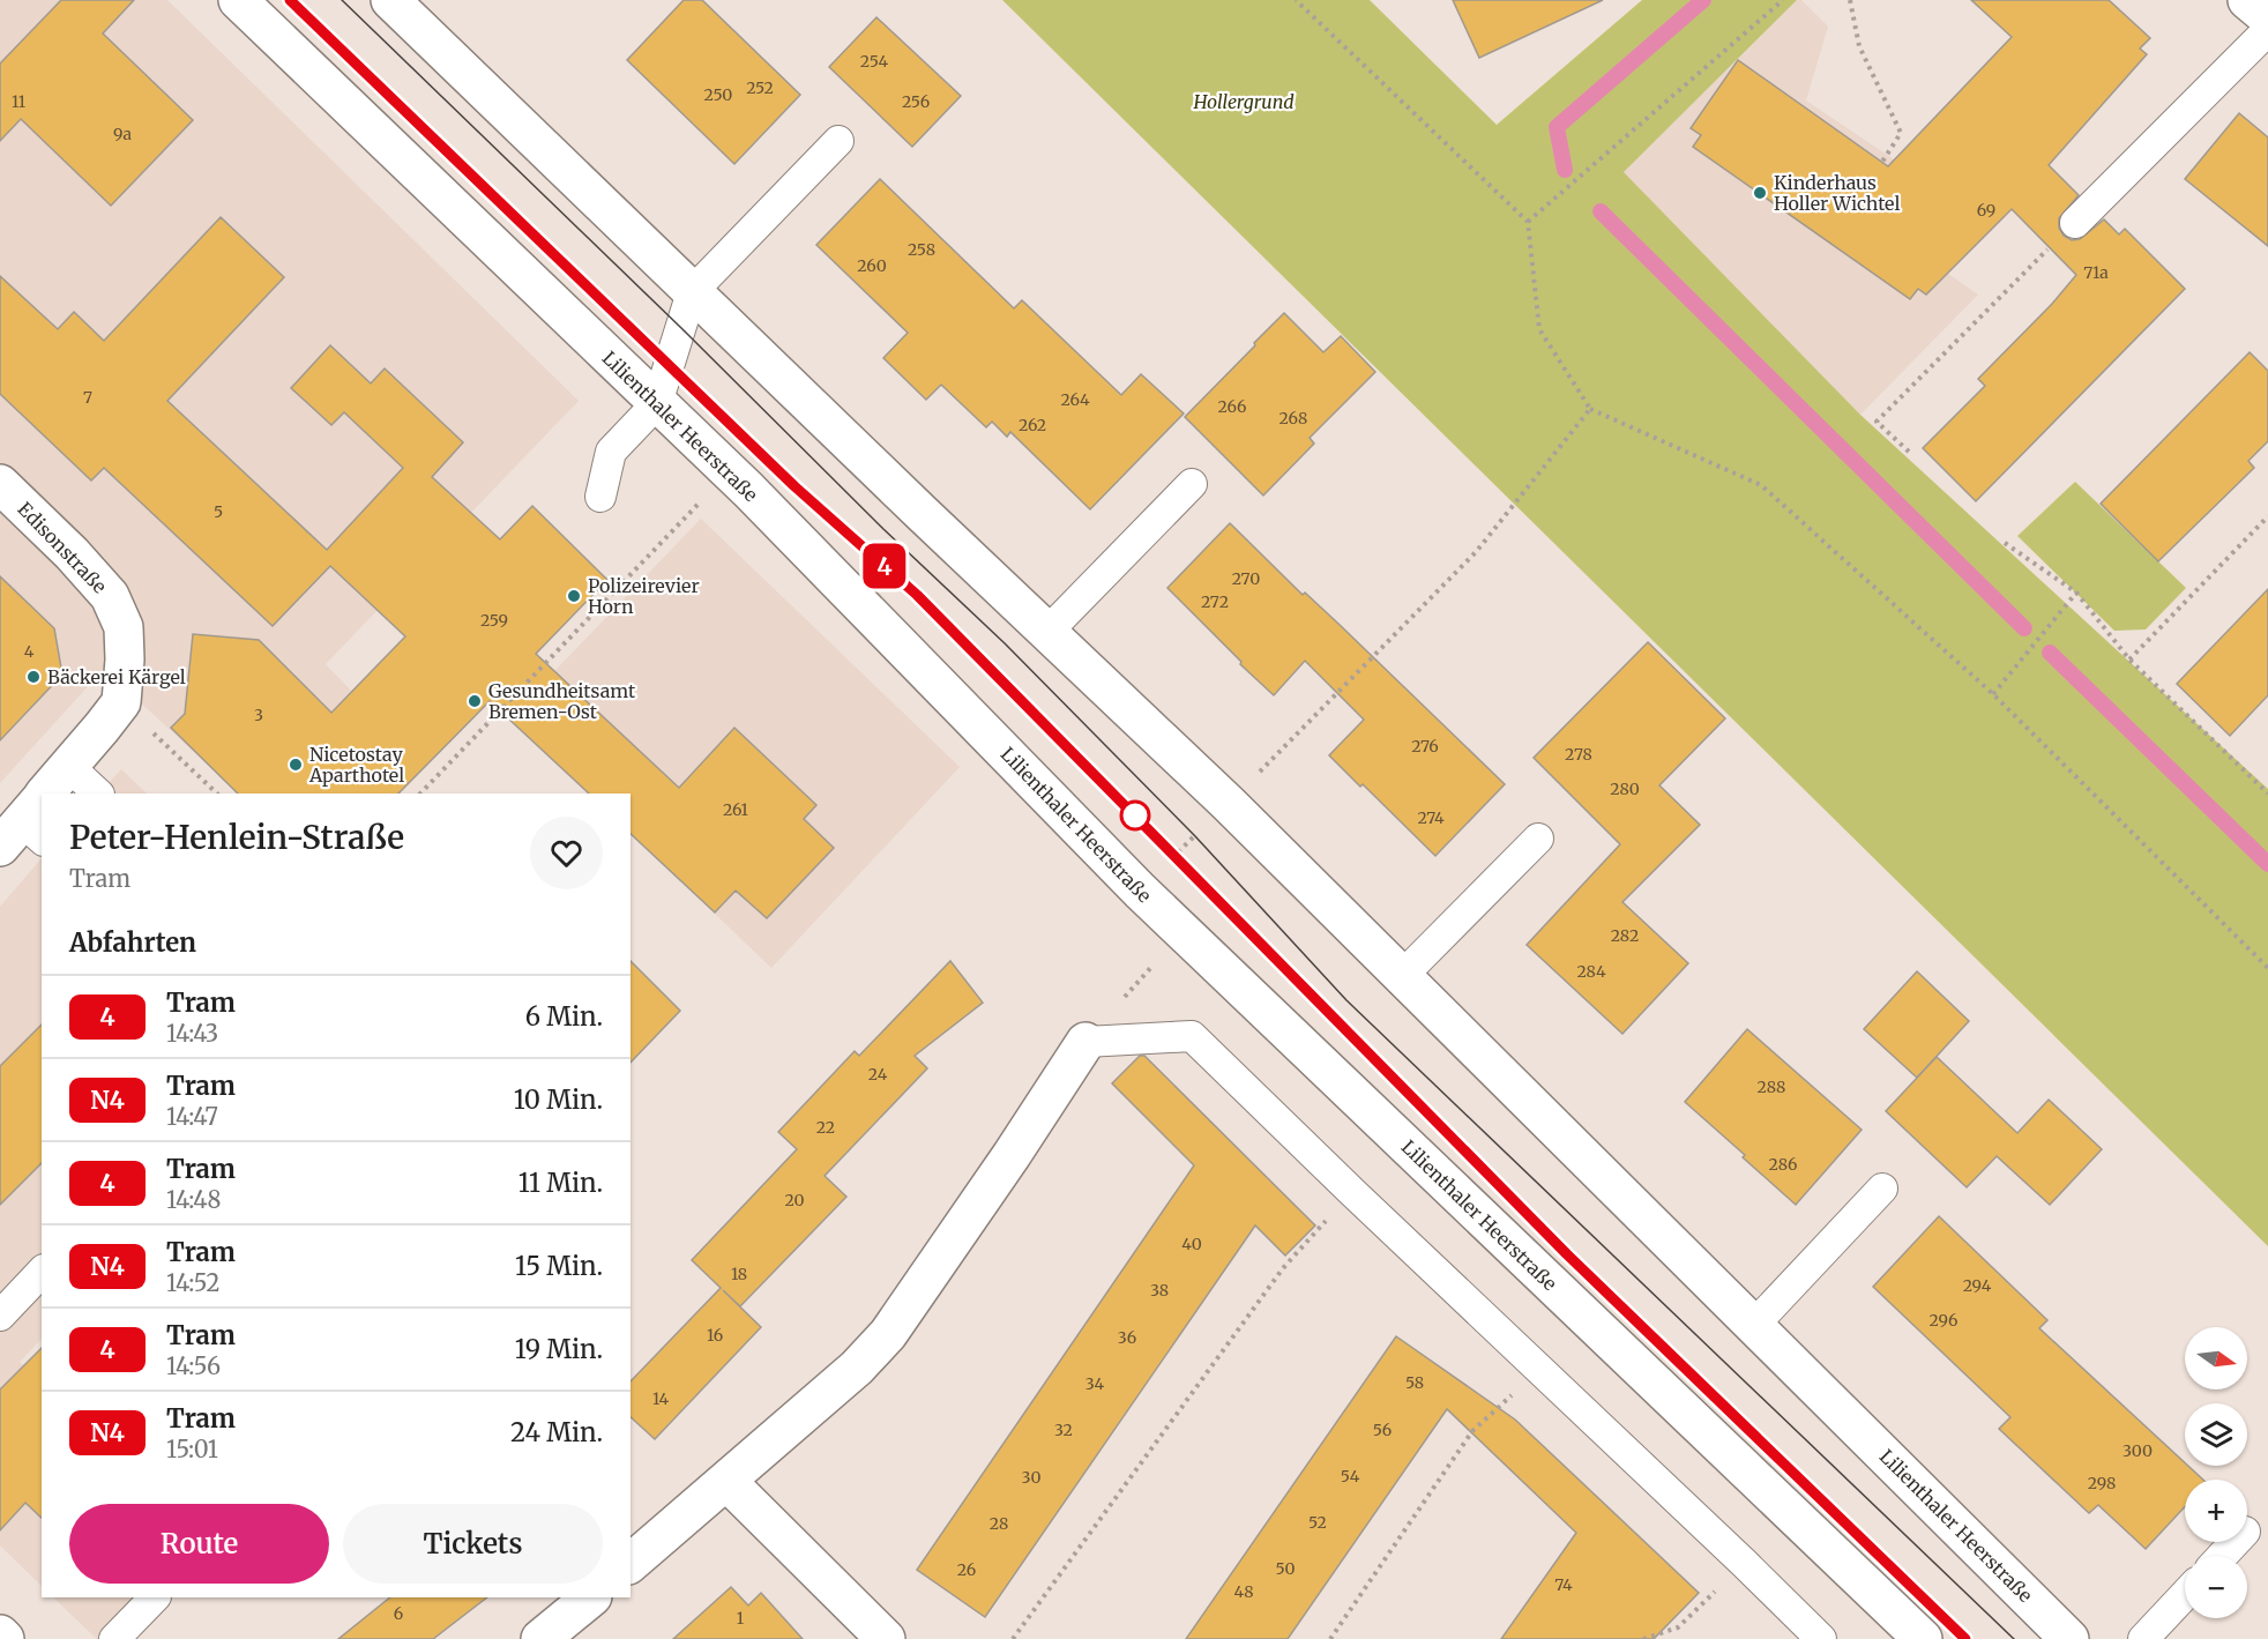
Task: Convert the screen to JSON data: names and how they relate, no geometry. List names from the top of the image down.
{
  "streets": {
    "main road": ["Lilienthaler Heerstraße", "Edisonstraße"]
  },
  "parks": ["Hollergrund"],
  "places": [
    "Kinderhaus Holler Wichtel",
    "Polizeirevier Horn",
    "Bäckerei Kärgel",
    "Gesundheitsamt Bremen-Ost",
    "Nicetostay Aparthotel"
  ],
  "lines": ["tram line 4"],
  "house_numbers": [
    "254",
    "252",
    "250",
    "11",
    "256",
    "9a",
    "69",
    "258",
    "260",
    "71a",
    "7",
    "264",
    "266",
    "268",
    "262",
    "5",
    "270",
    "272",
    "259",
    "4",
    "3",
    "276",
    "278",
    "280",
    "261",
    "274",
    "282",
    "284",
    "24",
    "288",
    "22",
    "286",
    "20",
    "40",
    "18",
    "294",
    "38",
    "296",
    "16",
    "36",
    "58",
    "34",
    "14",
    "32",
    "56",
    "300",
    "54",
    "30",
    "298",
    "52",
    "28",
    "50",
    "26",
    "74",
    "48",
    "6",
    "1"
  ],
  "north": "right",
  "page": {
    "on_map": "4",
    "heading": [
      ["Peter-Henlein-Straße", "Tram"],
      "Abfahrten"
    ],
    "list": [
      {
        "mark": "4",
        "name": "Tram",
        "note": "14:43",
        "value": "6 Min."
      },
      {
        "mark": "N4",
        "name": "Tram",
        "note": "14:47",
        "value": "10 Min."
      },
      {
        "mark": "4",
        "name": "Tram",
        "note": "14:48",
        "value": "11 Min."
      },
      {
        "mark": "N4",
        "name": "Tram",
        "note": "14:52",
        "value": "15 Min."
      },
      {
        "mark": "4",
        "name": "Tram",
        "note": "14:56",
        "value": "19 Min."
      },
      {
        "mark": "N4",
        "name": "Tram",
        "note": "15:01",
        "value": "24 Min."
      }
    ],
    "map_buttons": ["+", "−"],
    "buttons": ["Route", "Tickets"]
  }
}
